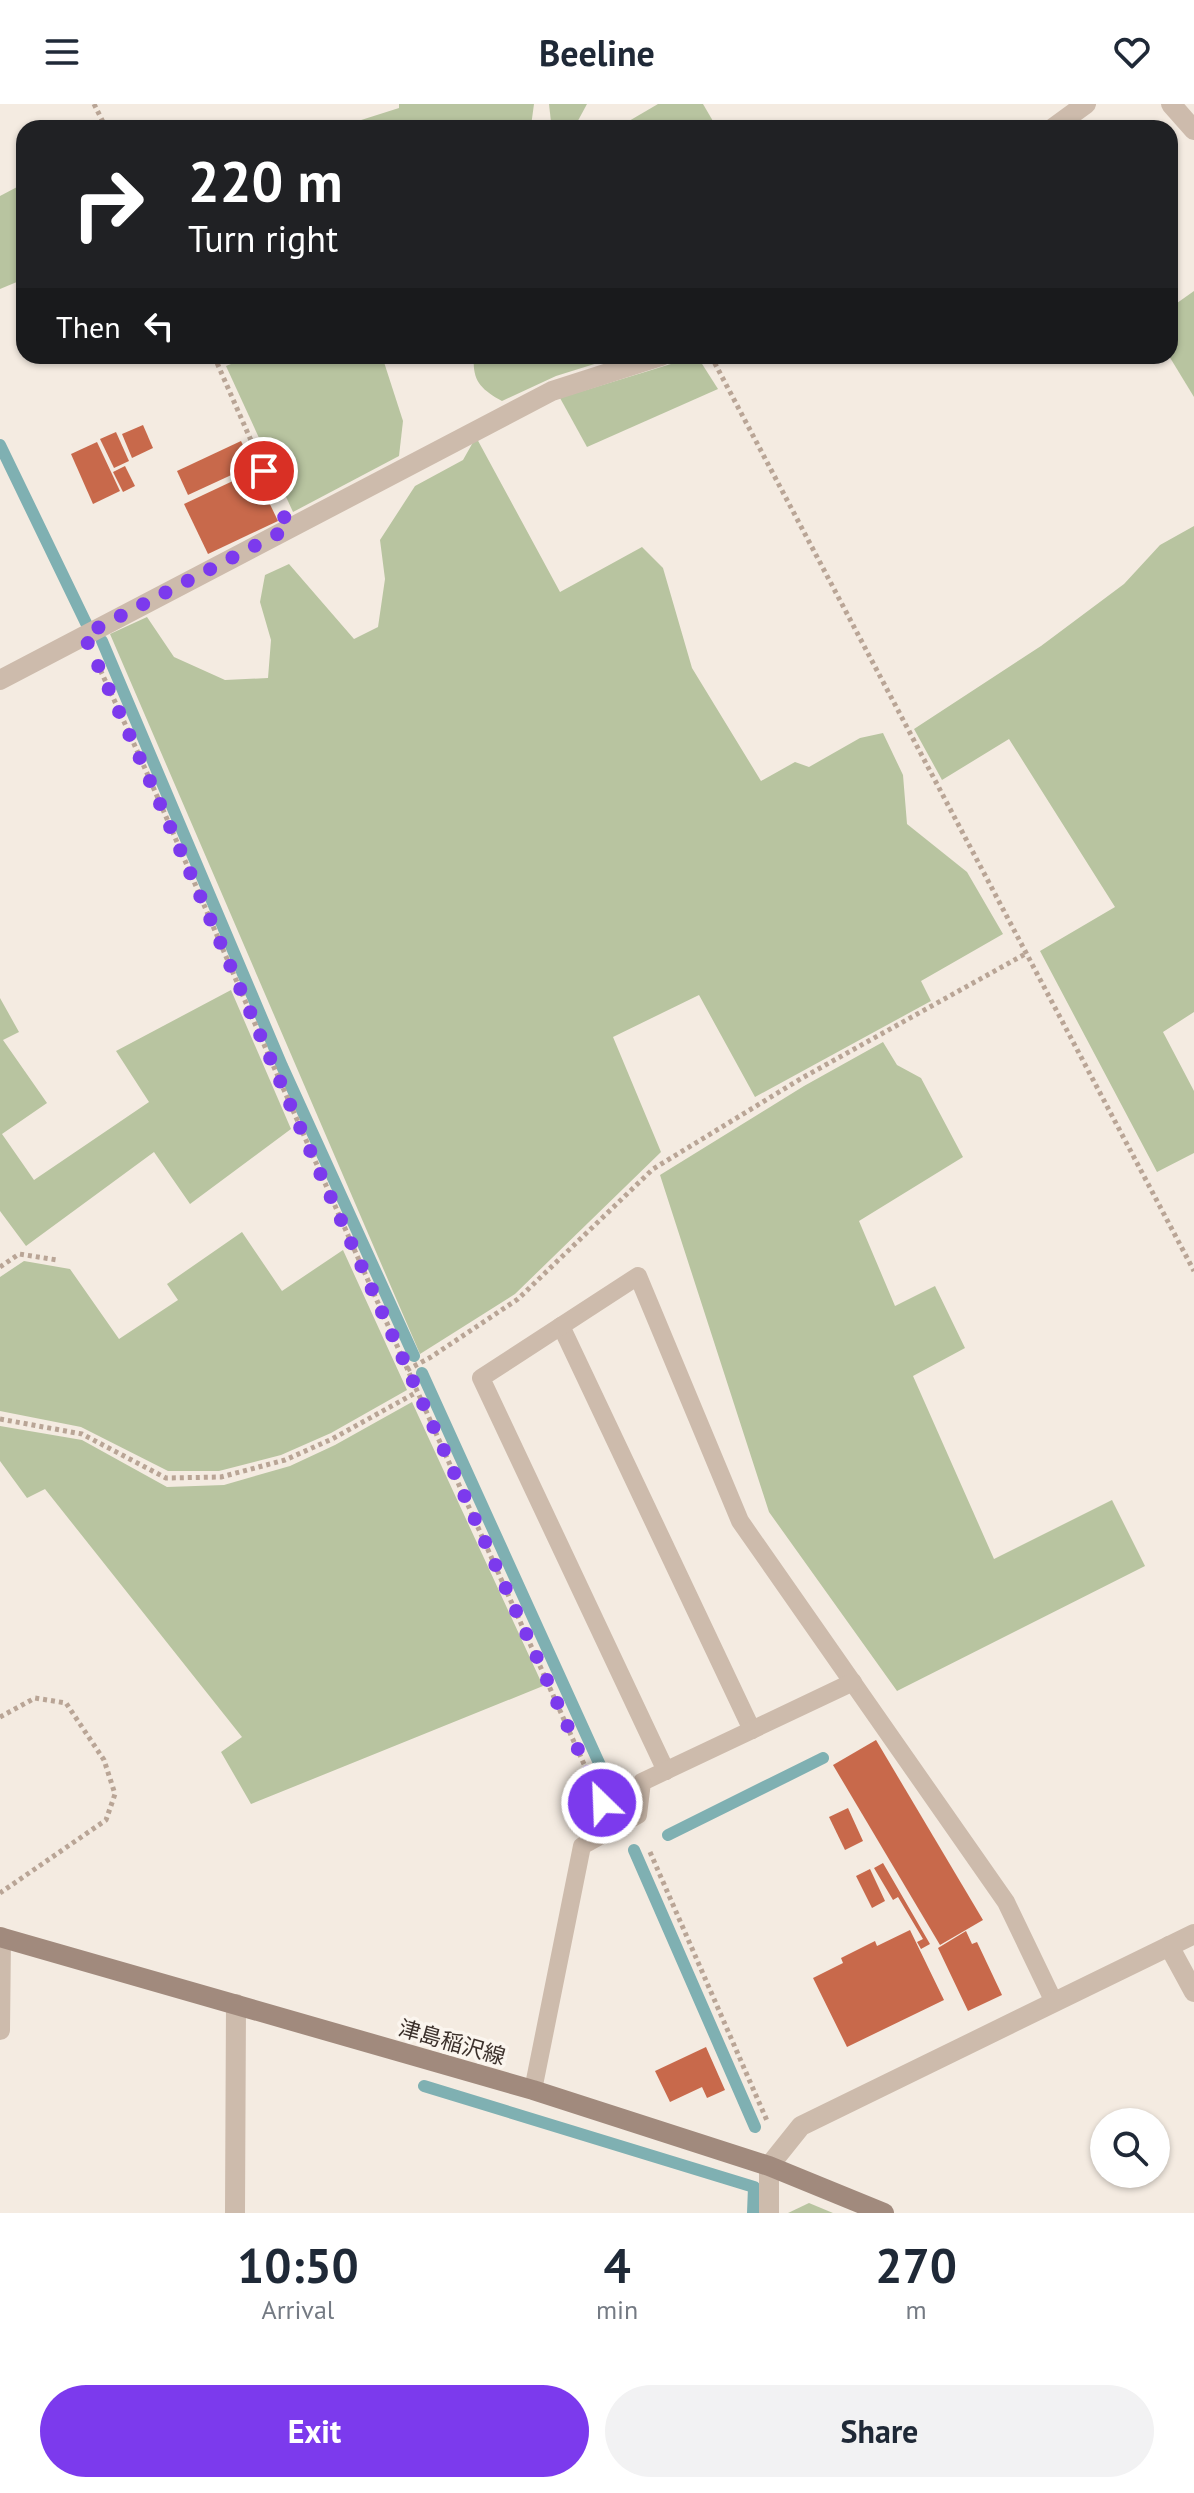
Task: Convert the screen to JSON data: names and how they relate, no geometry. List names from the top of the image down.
{
  "streets": {
    "main road": ["津島稲沢線"]
  },
  "page": {
    "header": "Beeline",
    "turn": ["220 m", "Turn right"],
    "then": "Then",
    "eta": [
      "10:50",
      "Arrival",
      "4",
      "min",
      "270",
      "m"
    ],
    "buttons": ["Exit", "Share"]
  }
}
